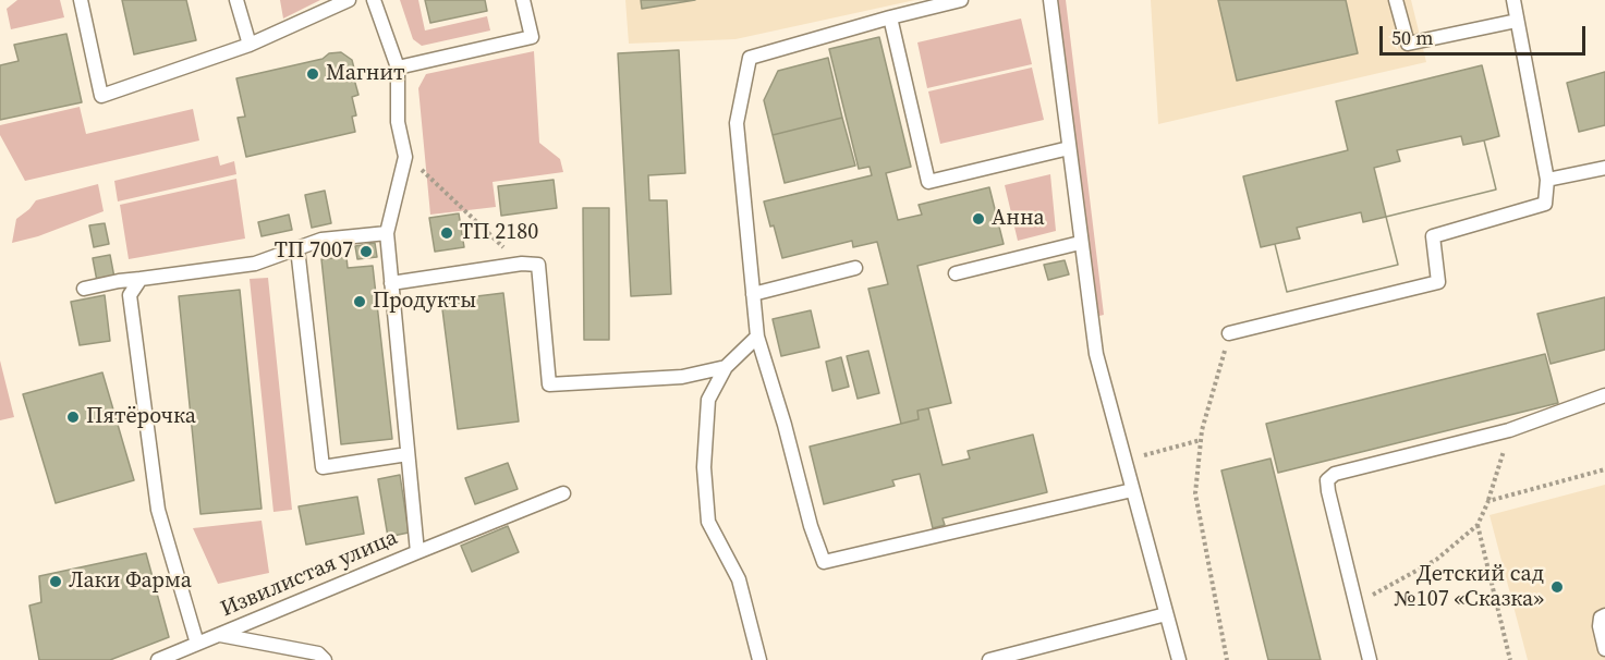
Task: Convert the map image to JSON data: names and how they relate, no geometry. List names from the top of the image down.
{
  "streets": {
    "lane": ["Извилистая улица"]
  },
  "places": [
    "Магнит",
    "Анна",
    "ТП 2180",
    "ТП 7007",
    "Продукты",
    "Пятёрочка",
    "Лаки Фарма",
    "Детский сад №107 «Сказка»"
  ],
  "scale_bar": "50 m"
}
